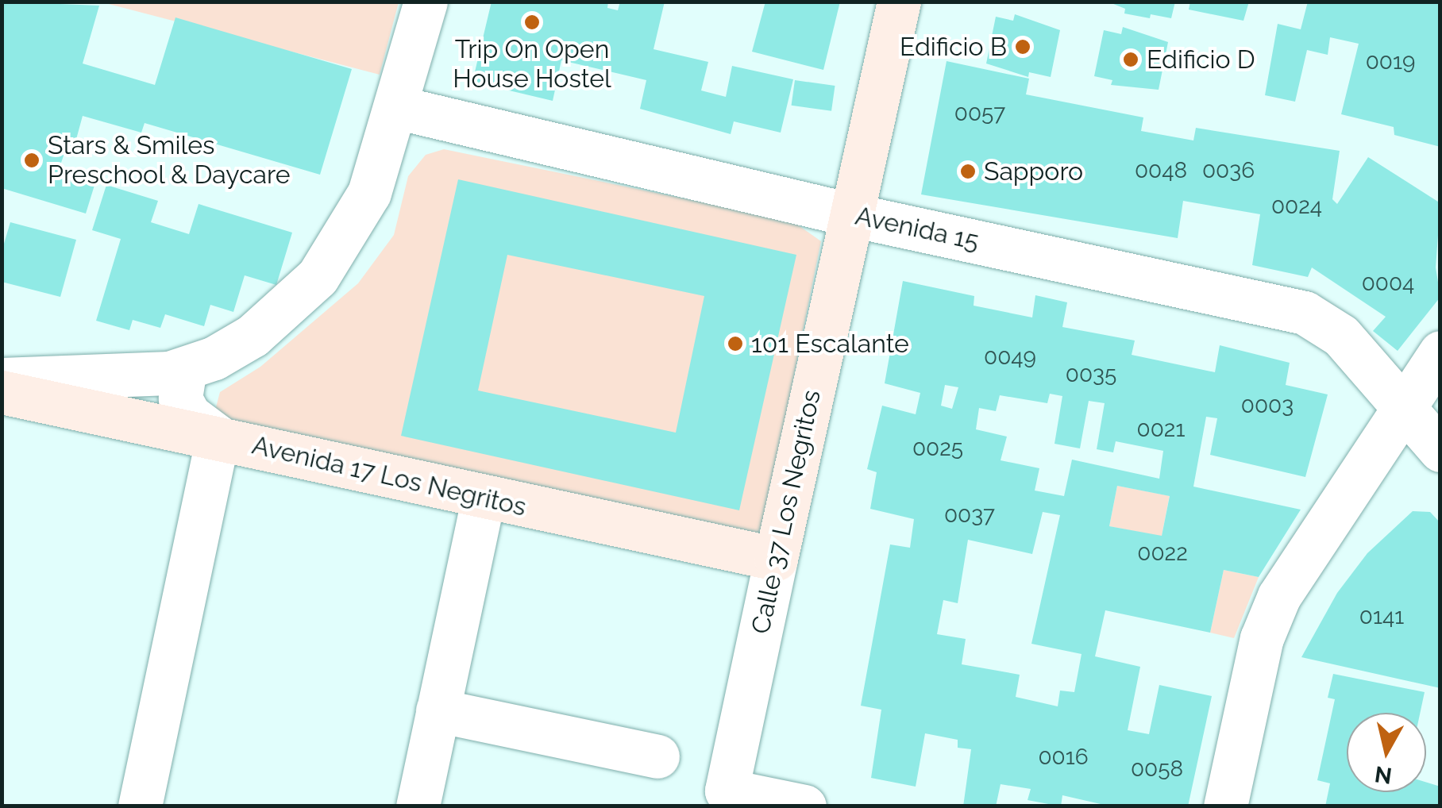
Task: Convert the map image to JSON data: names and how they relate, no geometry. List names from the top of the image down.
{
  "streets": {
    "street": ["Avenida 15", "Avenida 17 Los Negritos", "Calle 37 Los Negritos"]
  },
  "crossings": [
    ["Avenida 15", "Calle 37 Los Negritos"],
    ["Avenida 17 Los Negritos", "Calle 37 Los Negritos"]
  ],
  "places": [
    "Trip On Open House Hostel",
    "Edificio B",
    "Edificio D",
    "Stars & Smiles Preschool & Daycare",
    "Sapporo",
    "101 Escalante"
  ],
  "house_numbers": [
    "0019",
    "0057",
    "0048",
    "0036",
    "0024",
    "0004",
    "0049",
    "0035",
    "0003",
    "0021",
    "0025",
    "0037",
    "0022",
    "0141",
    "0016",
    "0058"
  ],
  "north": "bottom"
}
